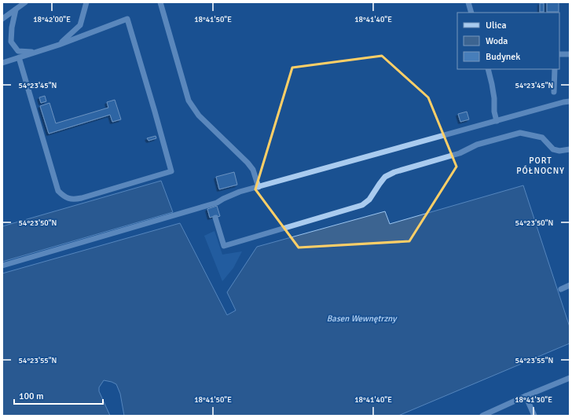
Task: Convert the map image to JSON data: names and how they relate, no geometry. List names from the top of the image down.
{
  "districts": ["PORT PÓŁNOCNY"],
  "water": ["Basen Wewnętrzny"],
  "legend": ["Ulica", "Woda", "Budynek"],
  "scale_bar": "100 m",
  "coordinates": [
    "18°42'00\"E",
    "18°41'50\"E",
    "18°41'40\"E",
    "54°23'45\"N",
    "54°23'50\"N",
    "54°23'55\"N",
    "18°41'30\"E"
  ]
}
